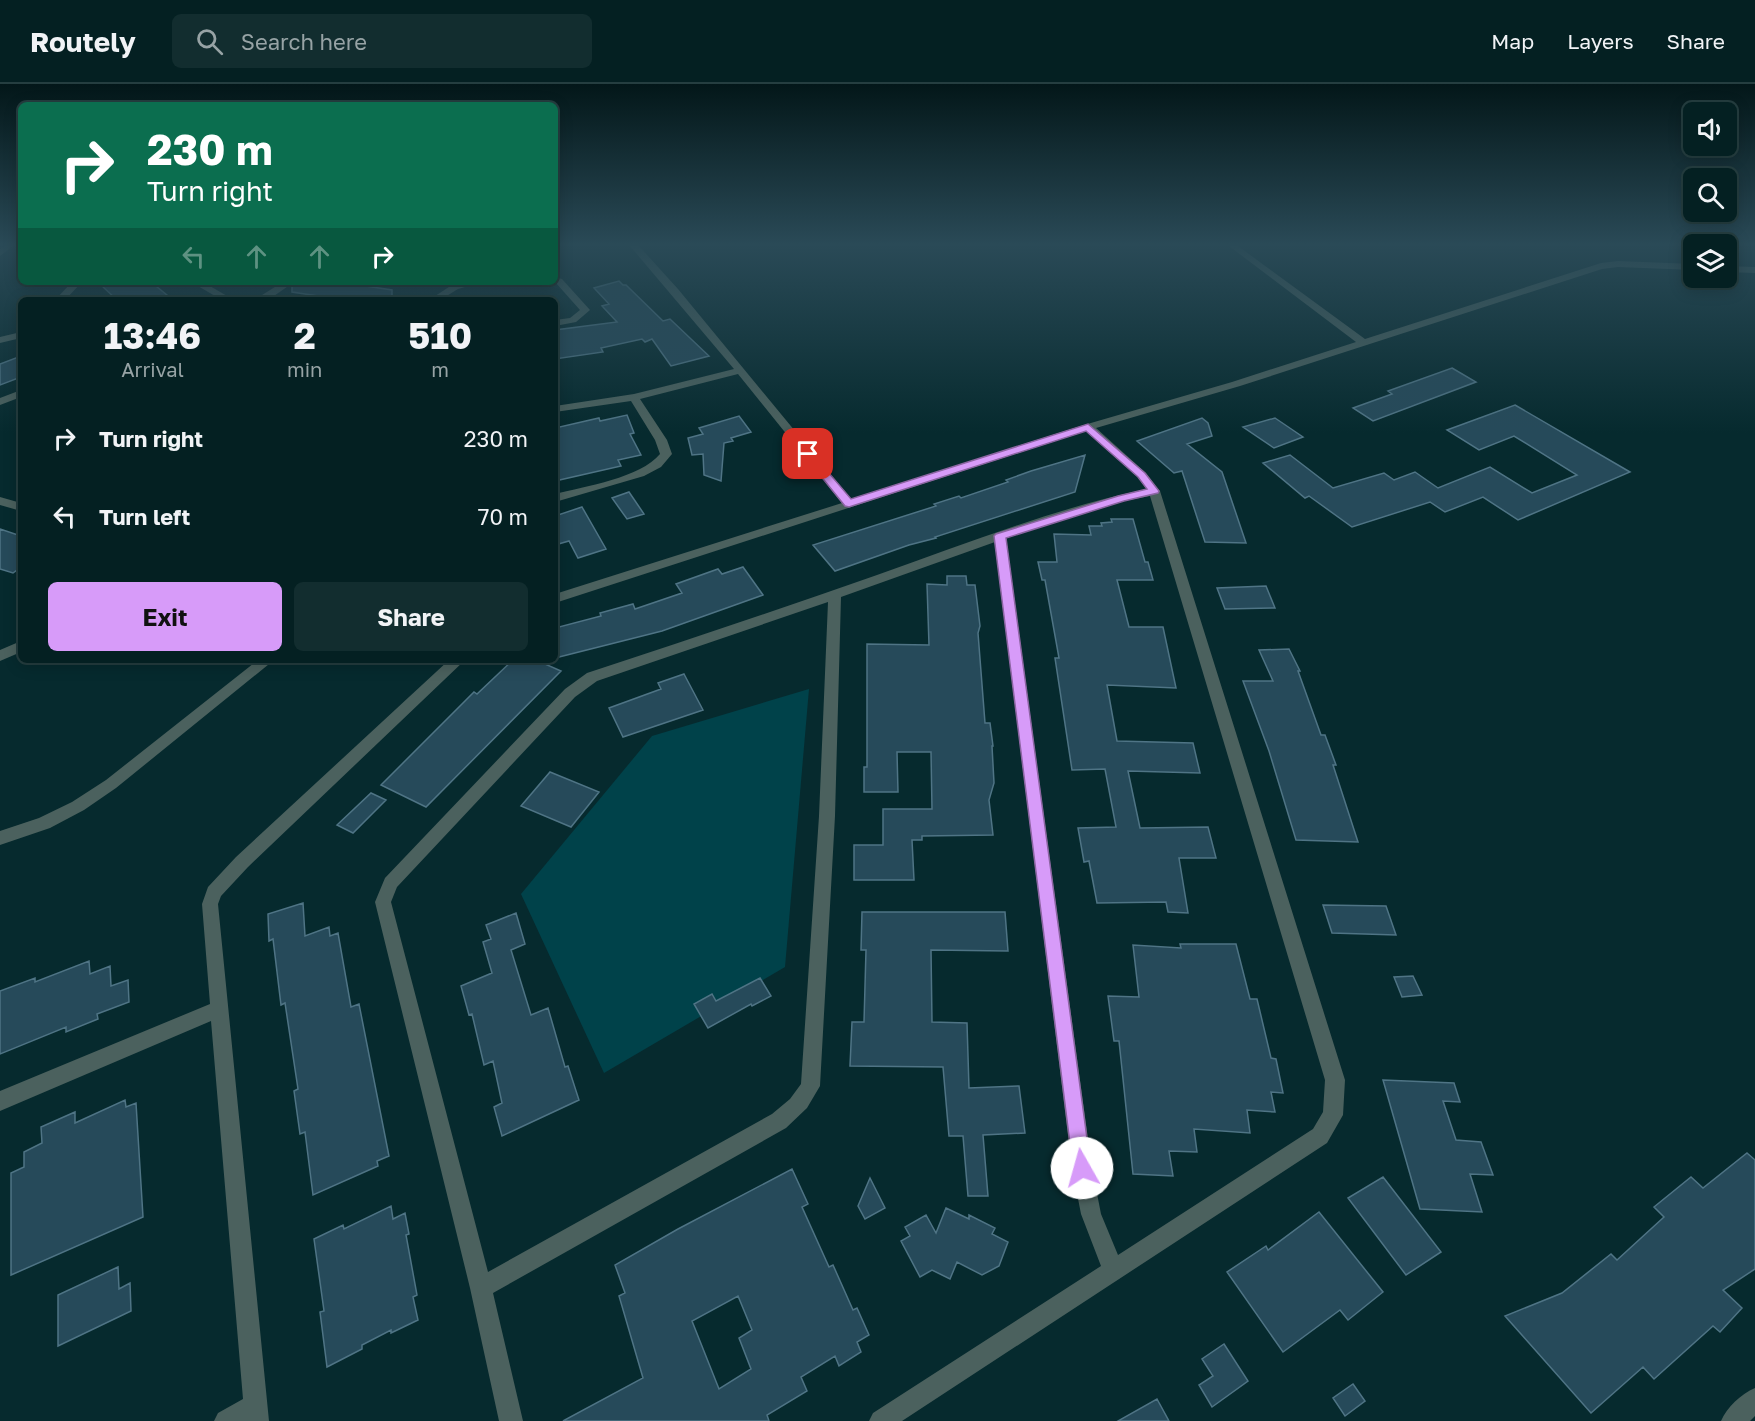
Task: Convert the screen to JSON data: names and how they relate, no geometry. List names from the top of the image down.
{
  "page": {
    "header": "Routely",
    "search": "Search here",
    "nav": ["Map", "Layers", "Share"],
    "turn": ["230 m", "Turn right"],
    "eta": [
      "13:46",
      "Arrival",
      "2",
      "min",
      "510",
      "m"
    ],
    "list": [
      {
        "name": "Turn right",
        "value": "230 m"
      },
      {
        "name": "Turn left",
        "value": "70 m"
      }
    ],
    "buttons": ["Exit", "Share"]
  }
}
